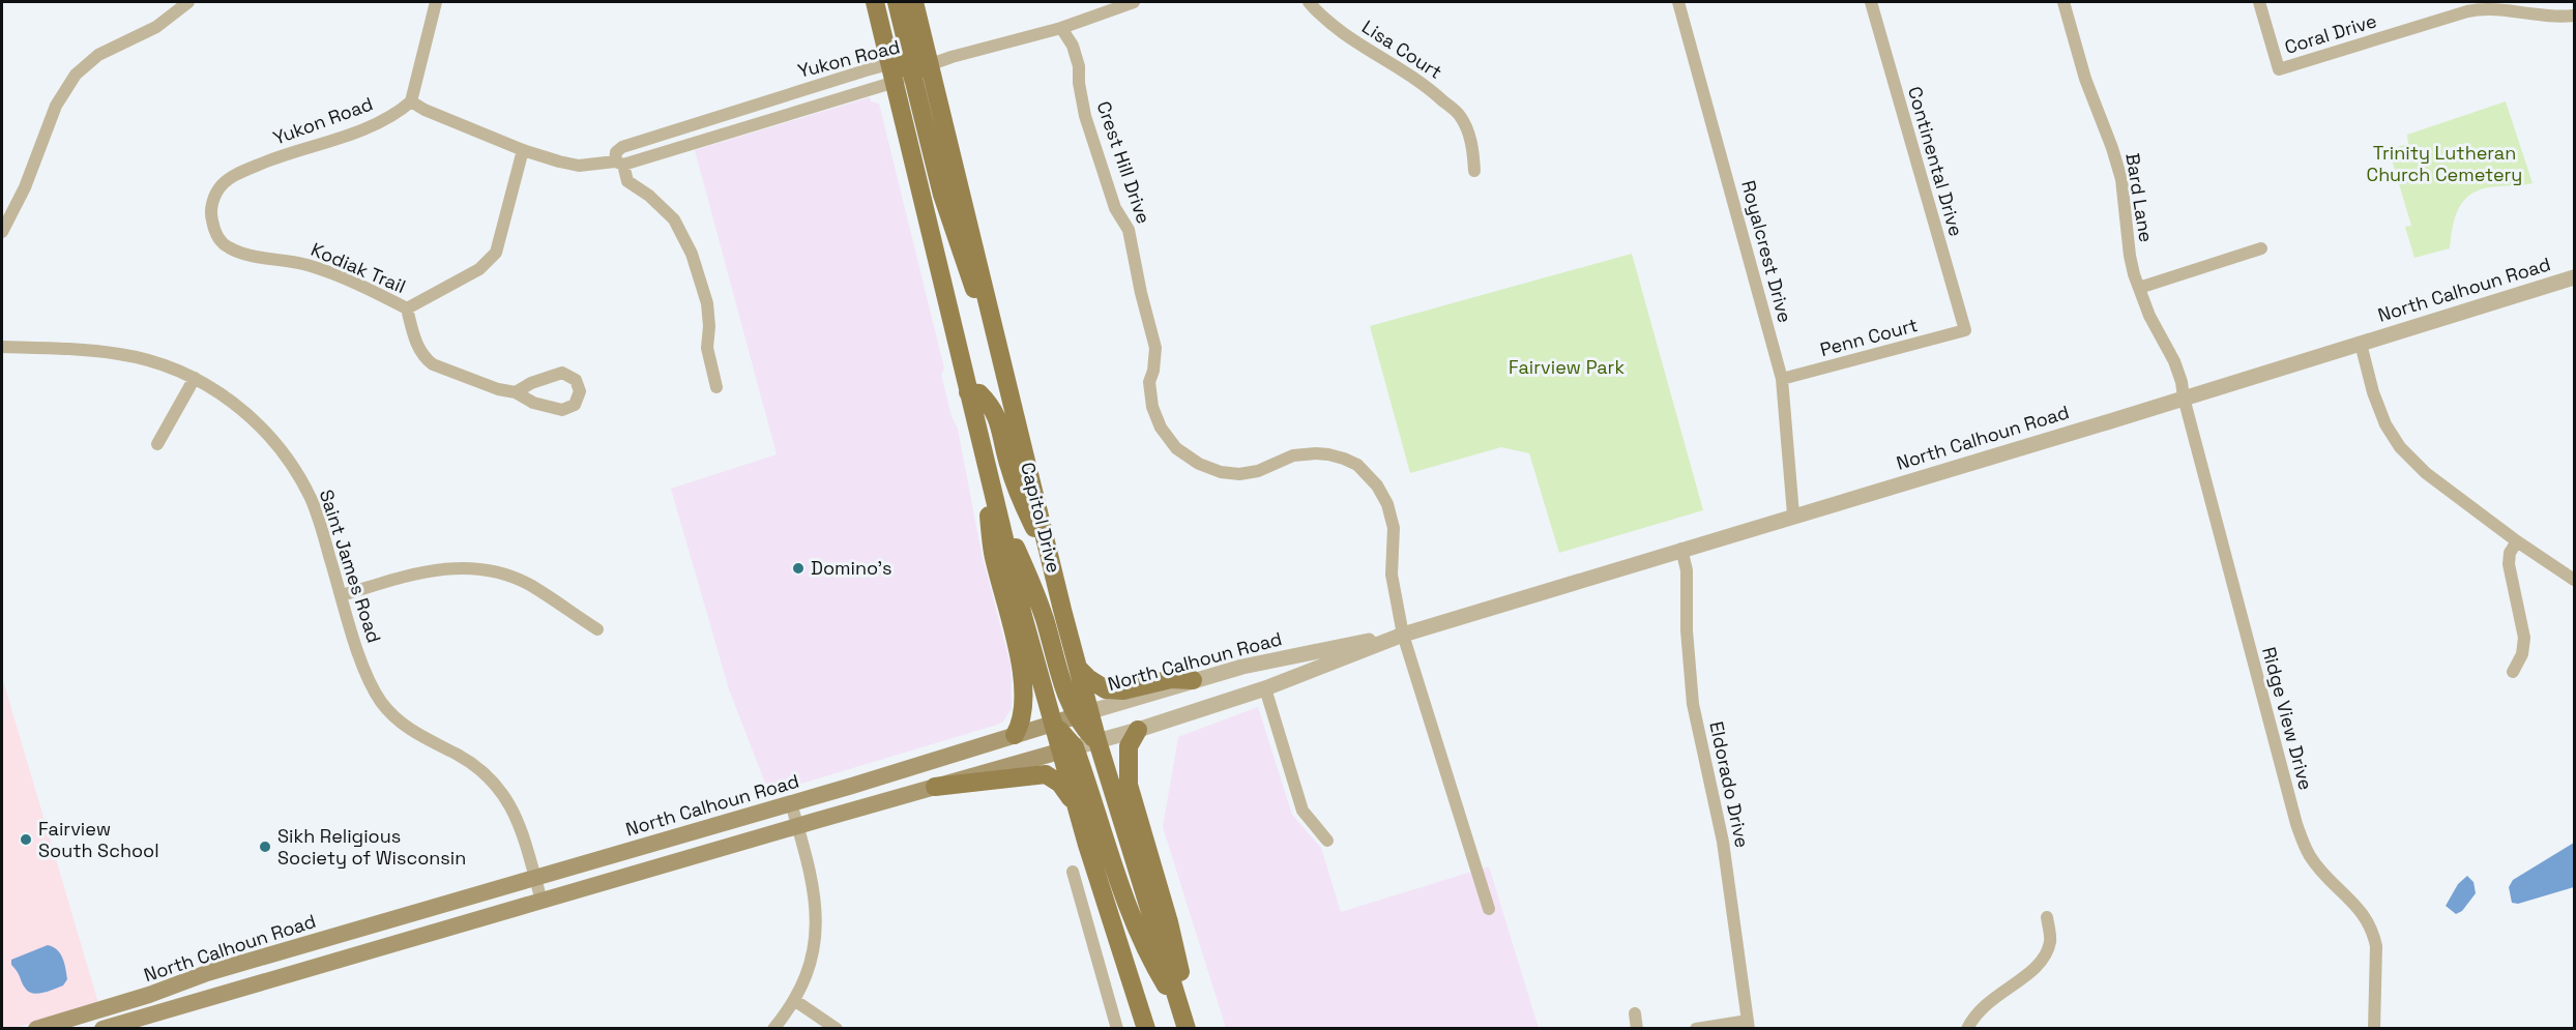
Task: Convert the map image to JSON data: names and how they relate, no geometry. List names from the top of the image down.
{
  "streets": {
    "main road": ["North Calhoun Road", "Capitol Drive"],
    "street": [
      "Coral Drive",
      "Lisa Court",
      "Yukon Road",
      "Continental Drive",
      "Crest Hill Drive",
      "Bard Lane",
      "Royalcrest Drive",
      "Kodiak Trail",
      "Penn Court",
      "Saint James Road",
      "Ridge View Drive",
      "Eldorado Drive"
    ]
  },
  "crossings": [
    ["Yukon Road", "Crest Hill Drive"],
    ["Yukon Road", "Kodiak Trail"],
    ["Yukon Road", "Capitol Drive"],
    ["Continental Drive", "Penn Court"],
    ["Crest Hill Drive", "North Calhoun Road"],
    ["Bard Lane", "North Calhoun Road"],
    ["Bard Lane", "Ridge View Drive"],
    ["Royalcrest Drive", "North Calhoun Road"],
    ["Royalcrest Drive", "Penn Court"],
    ["North Calhoun Road", "Capitol Drive"],
    ["North Calhoun Road", "Saint James Road"],
    ["North Calhoun Road", "Ridge View Drive"],
    ["North Calhoun Road", "Eldorado Drive"]
  ],
  "parks": ["Trinity Lutheran Church Cemetery", "Fairview Park"],
  "places": ["Domino's", "Fairview South School", "Sikh Religious Society of Wisconsin"]
}
